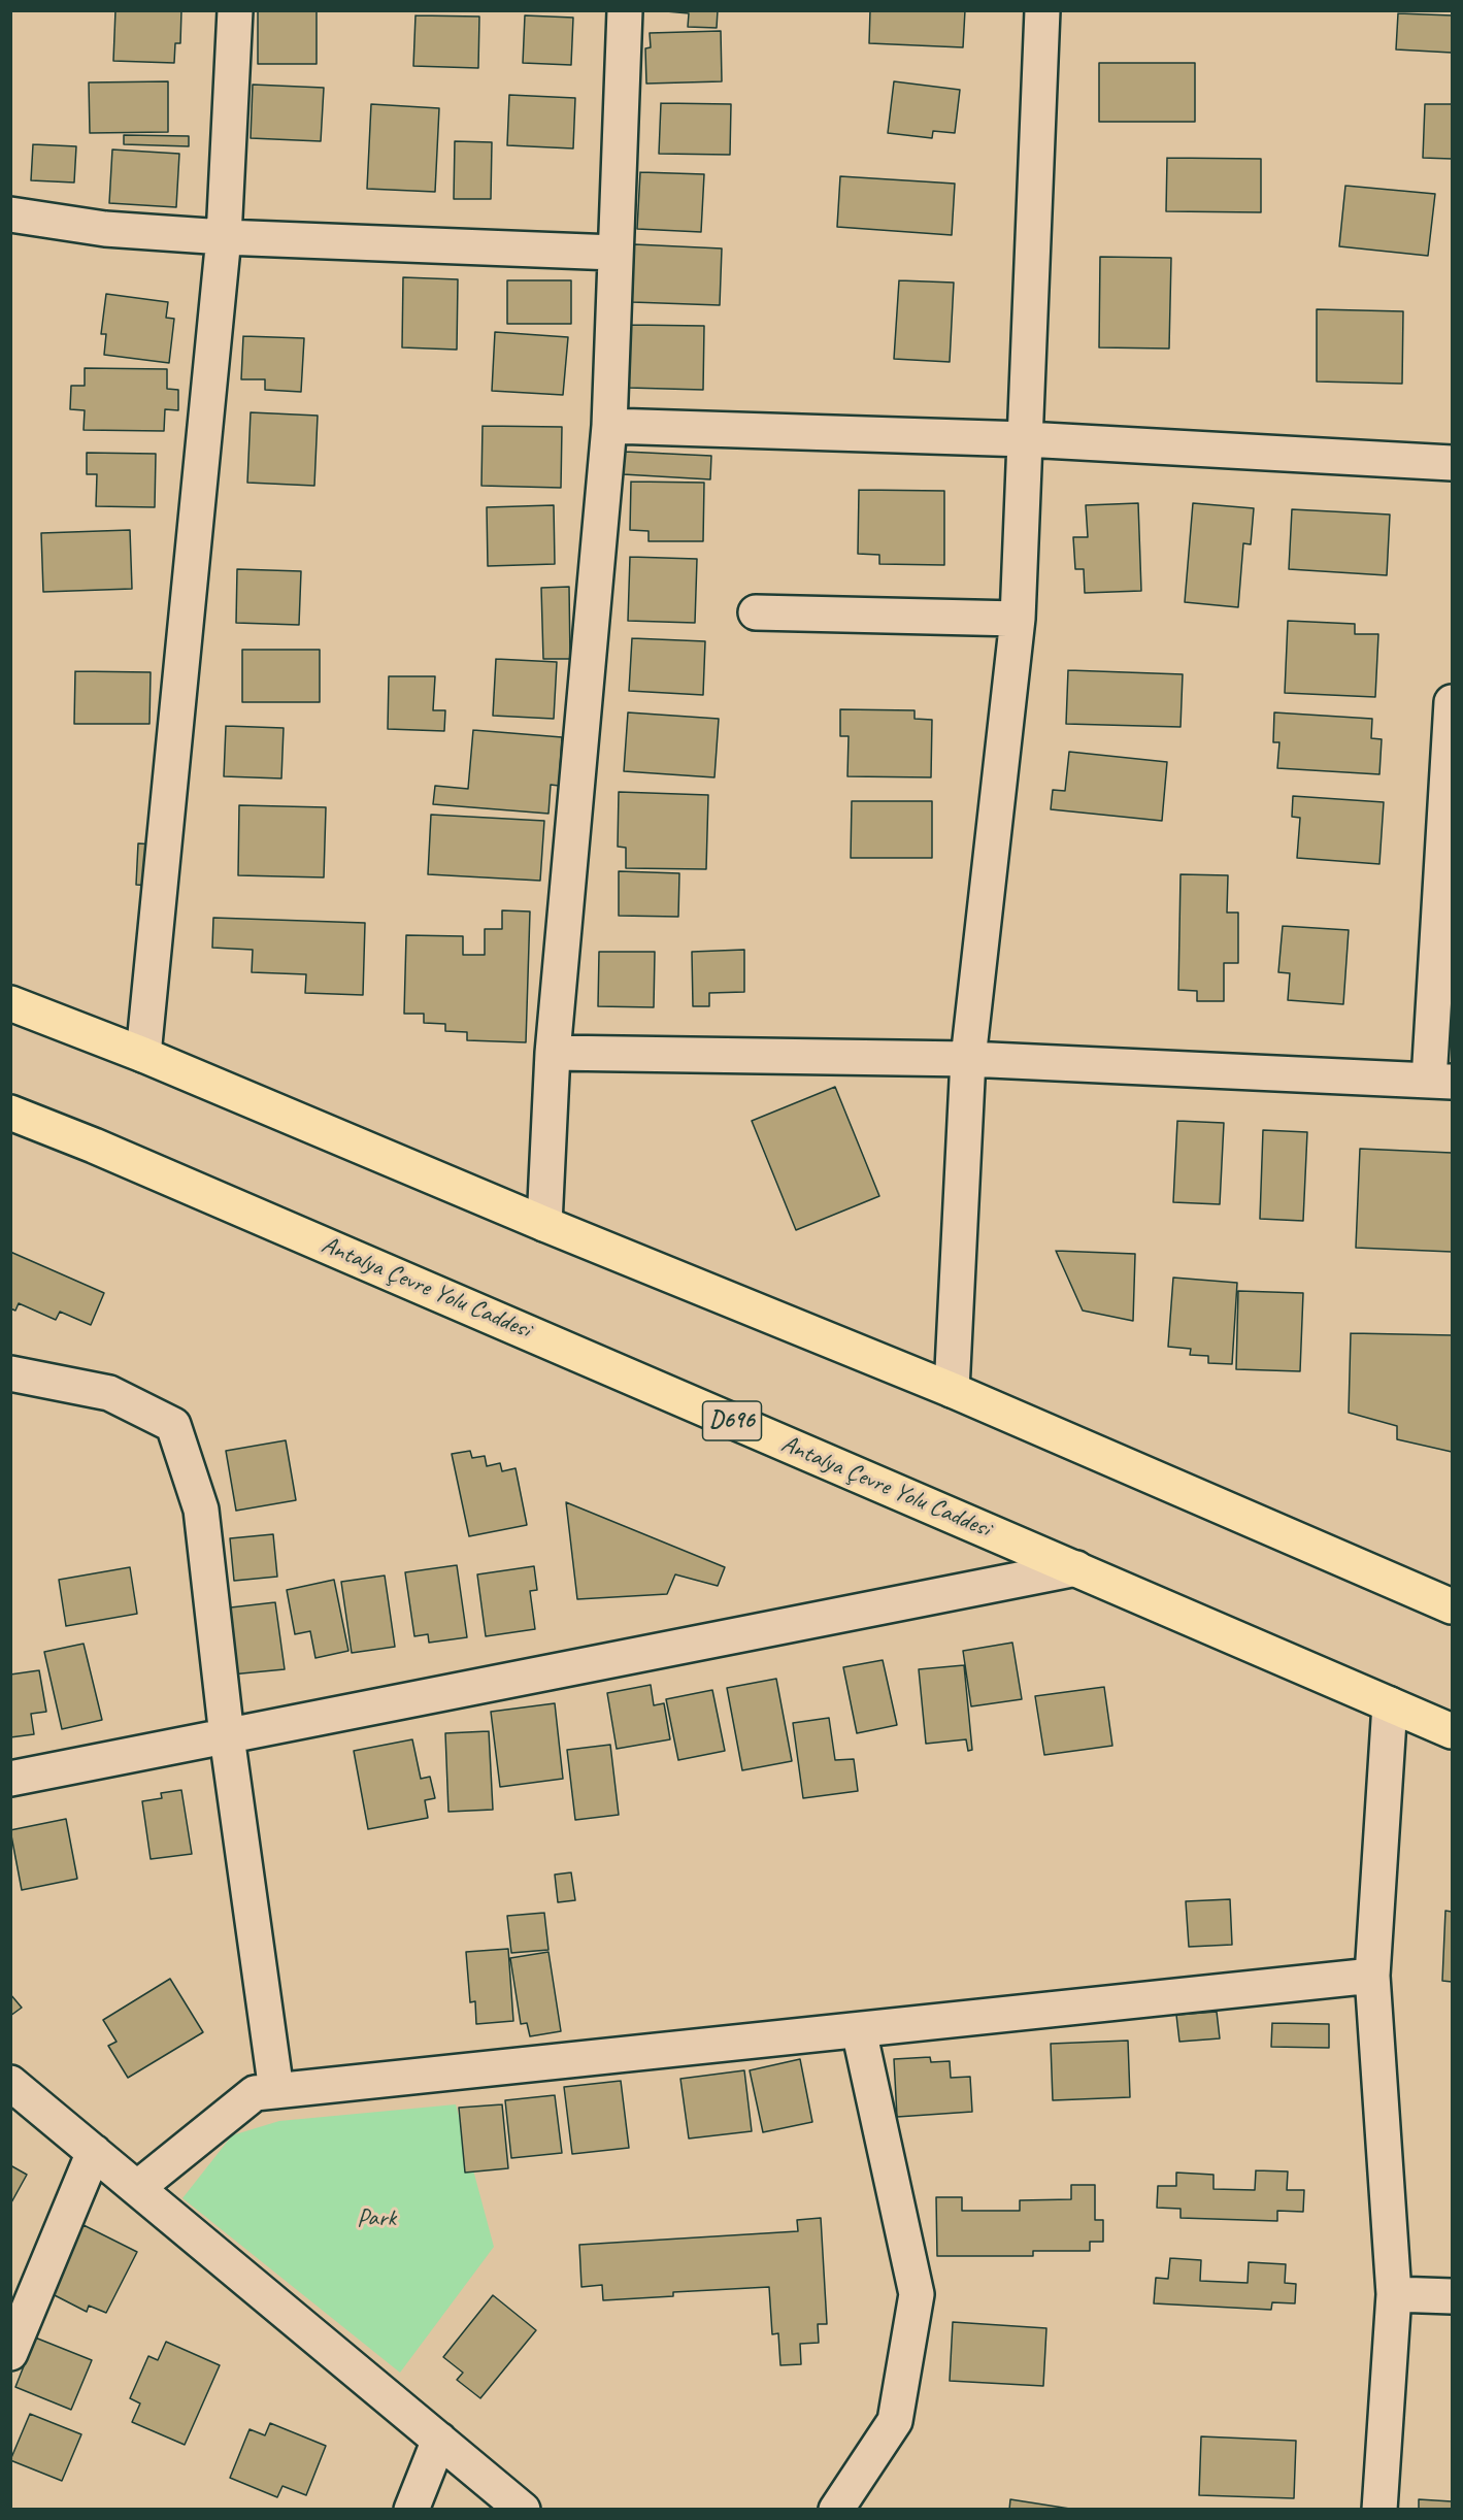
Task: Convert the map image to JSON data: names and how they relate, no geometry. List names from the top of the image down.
{
  "streets": {
    "highway": ["Antalya Çevre Yolu Caddesi", "D696"]
  },
  "parks": ["Park"]
}
